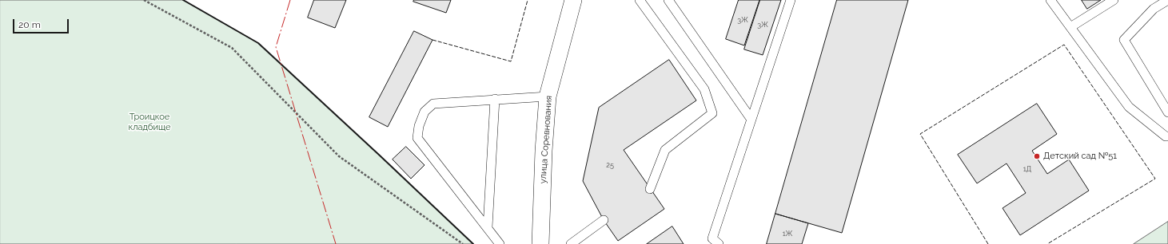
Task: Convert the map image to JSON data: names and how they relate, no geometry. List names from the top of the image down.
{
  "streets": {
    "street": ["улица Соревнования"]
  },
  "parks": ["Троицкое кладбище"],
  "places": ["Детский сад №51"],
  "house_numbers": [
    "3Ж",
    "3Ж",
    "25",
    "1Д",
    "1Ж"
  ],
  "scale_bar": "20 m"
}
